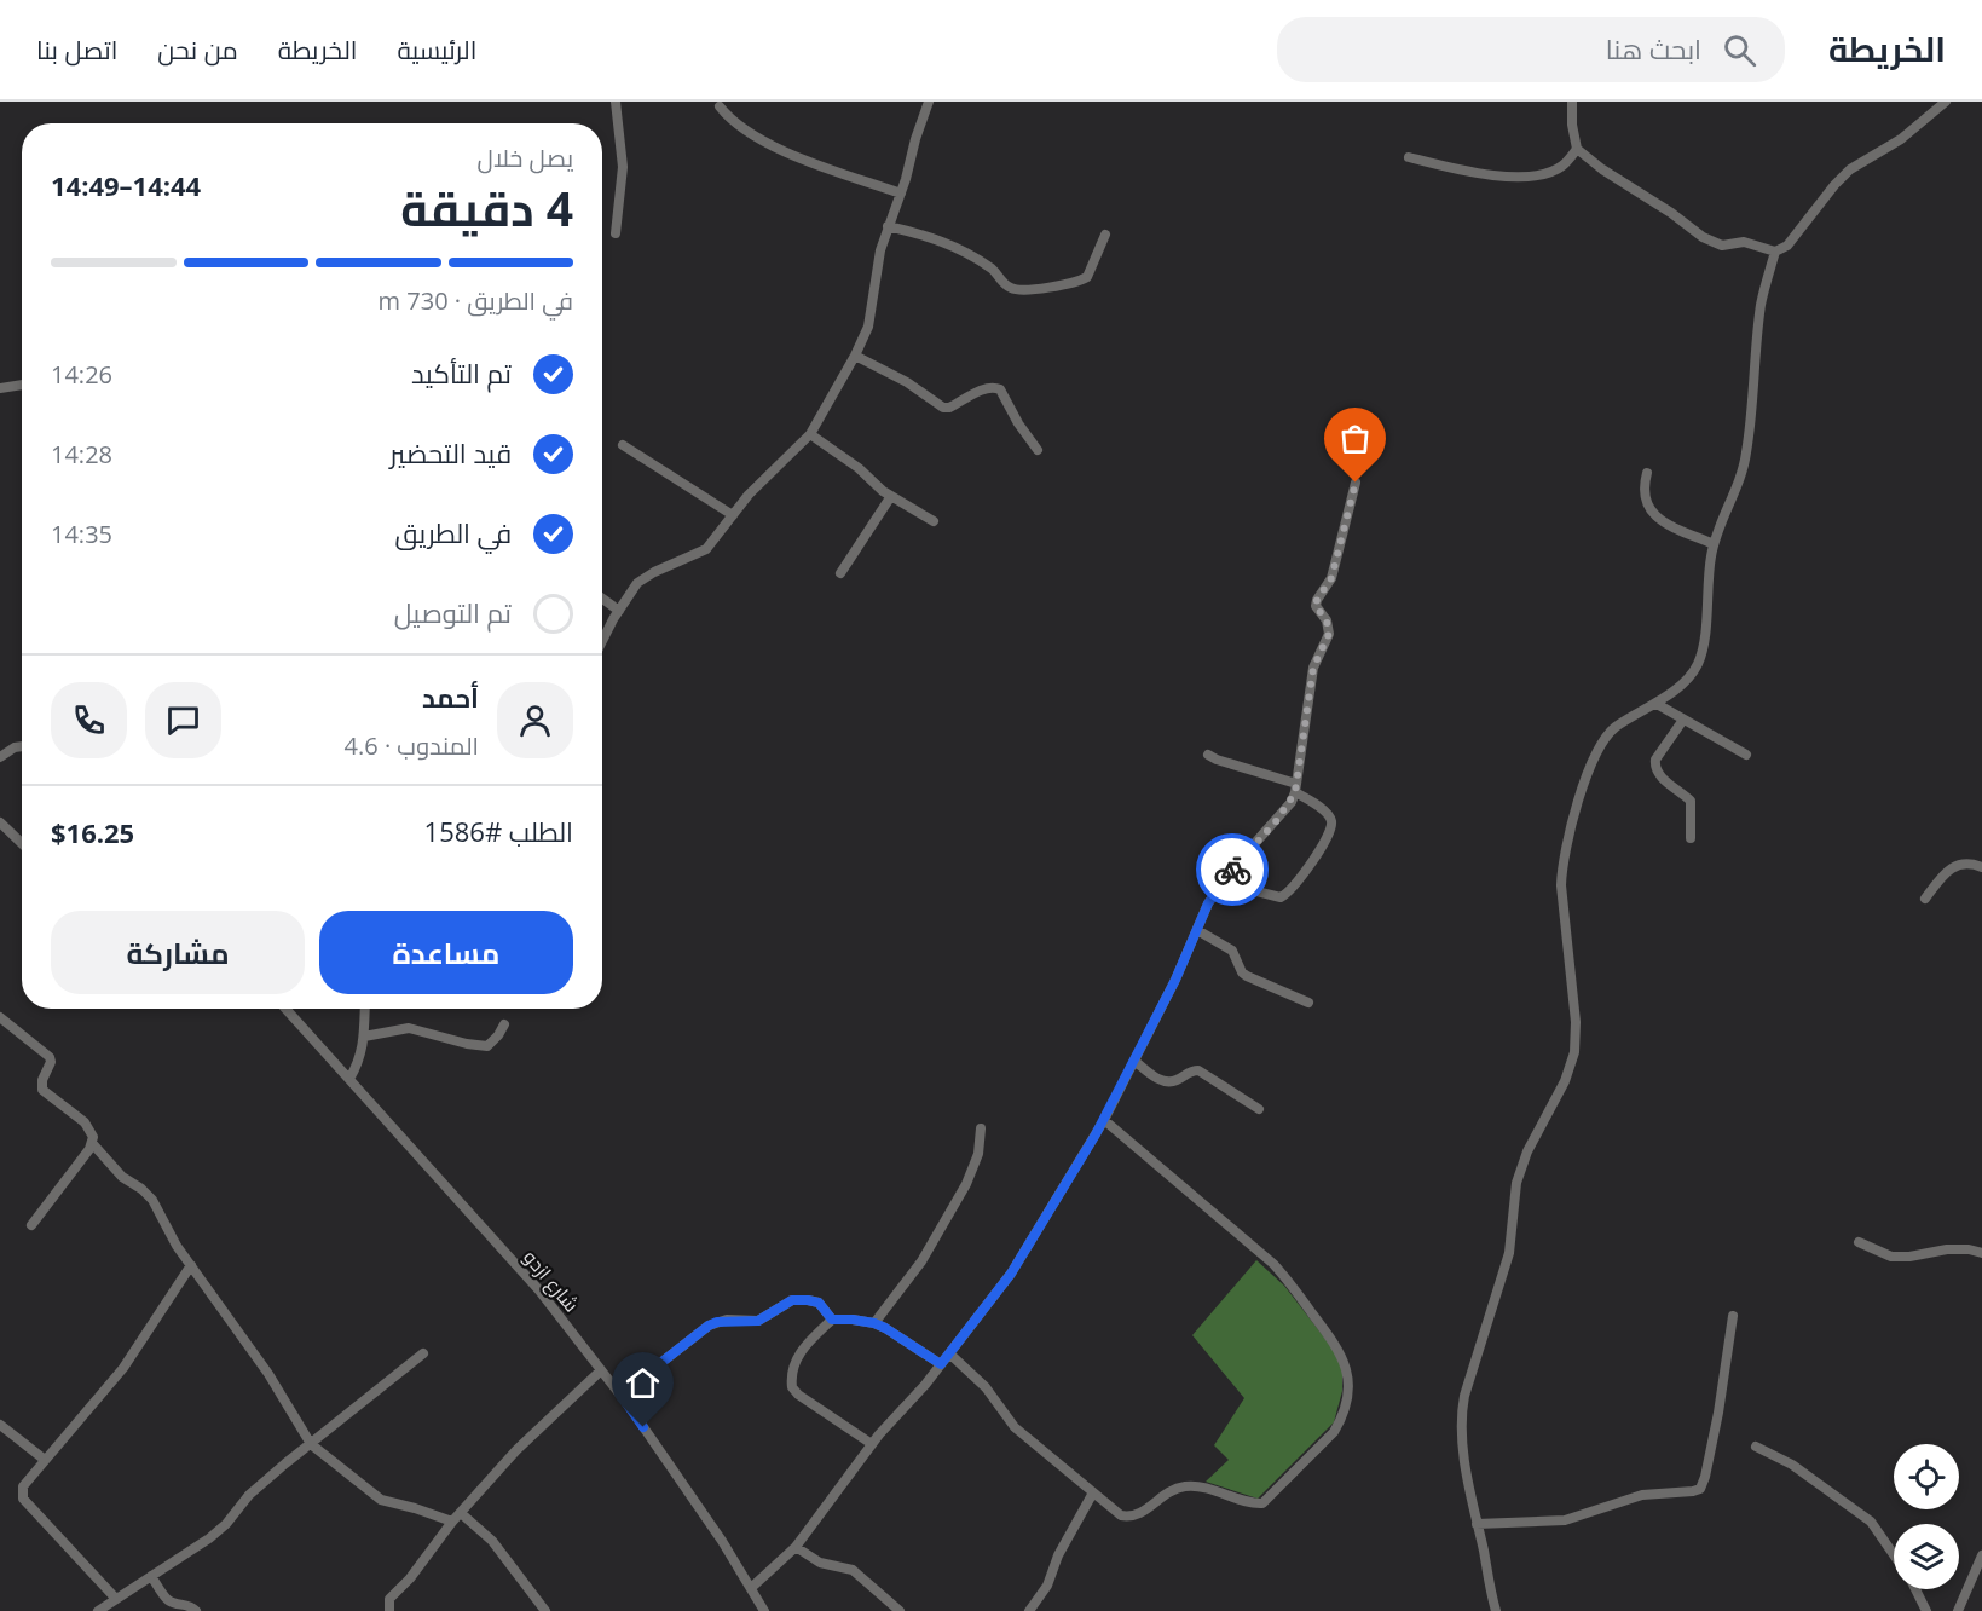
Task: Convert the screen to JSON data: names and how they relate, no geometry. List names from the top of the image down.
{
  "streets": {
    "street": ["شارع ازدو"]
  },
  "page": {
    "header": "الخريطة",
    "search": "ابحث هنا",
    "nav": [
      "الرئيسية",
      "الخريطة",
      "من نحن",
      "اتصل بنا"
    ],
    "heading": ["4 دقيقة", "يصل خلال", "14:44–14:49"],
    "panel": [
      "أحمد",
      "المندوب · 4.6",
      "الطلب #1586",
      "$16.25"
    ],
    "bar": "في الطريق · 730 m",
    "list": [
      ["تم التأكيد", "14:26"],
      ["قيد التحضير", "14:28"],
      ["في الطريق", "14:35"],
      "تم التوصيل"
    ],
    "buttons": ["مساعدة", "مشاركة"]
  }
}
